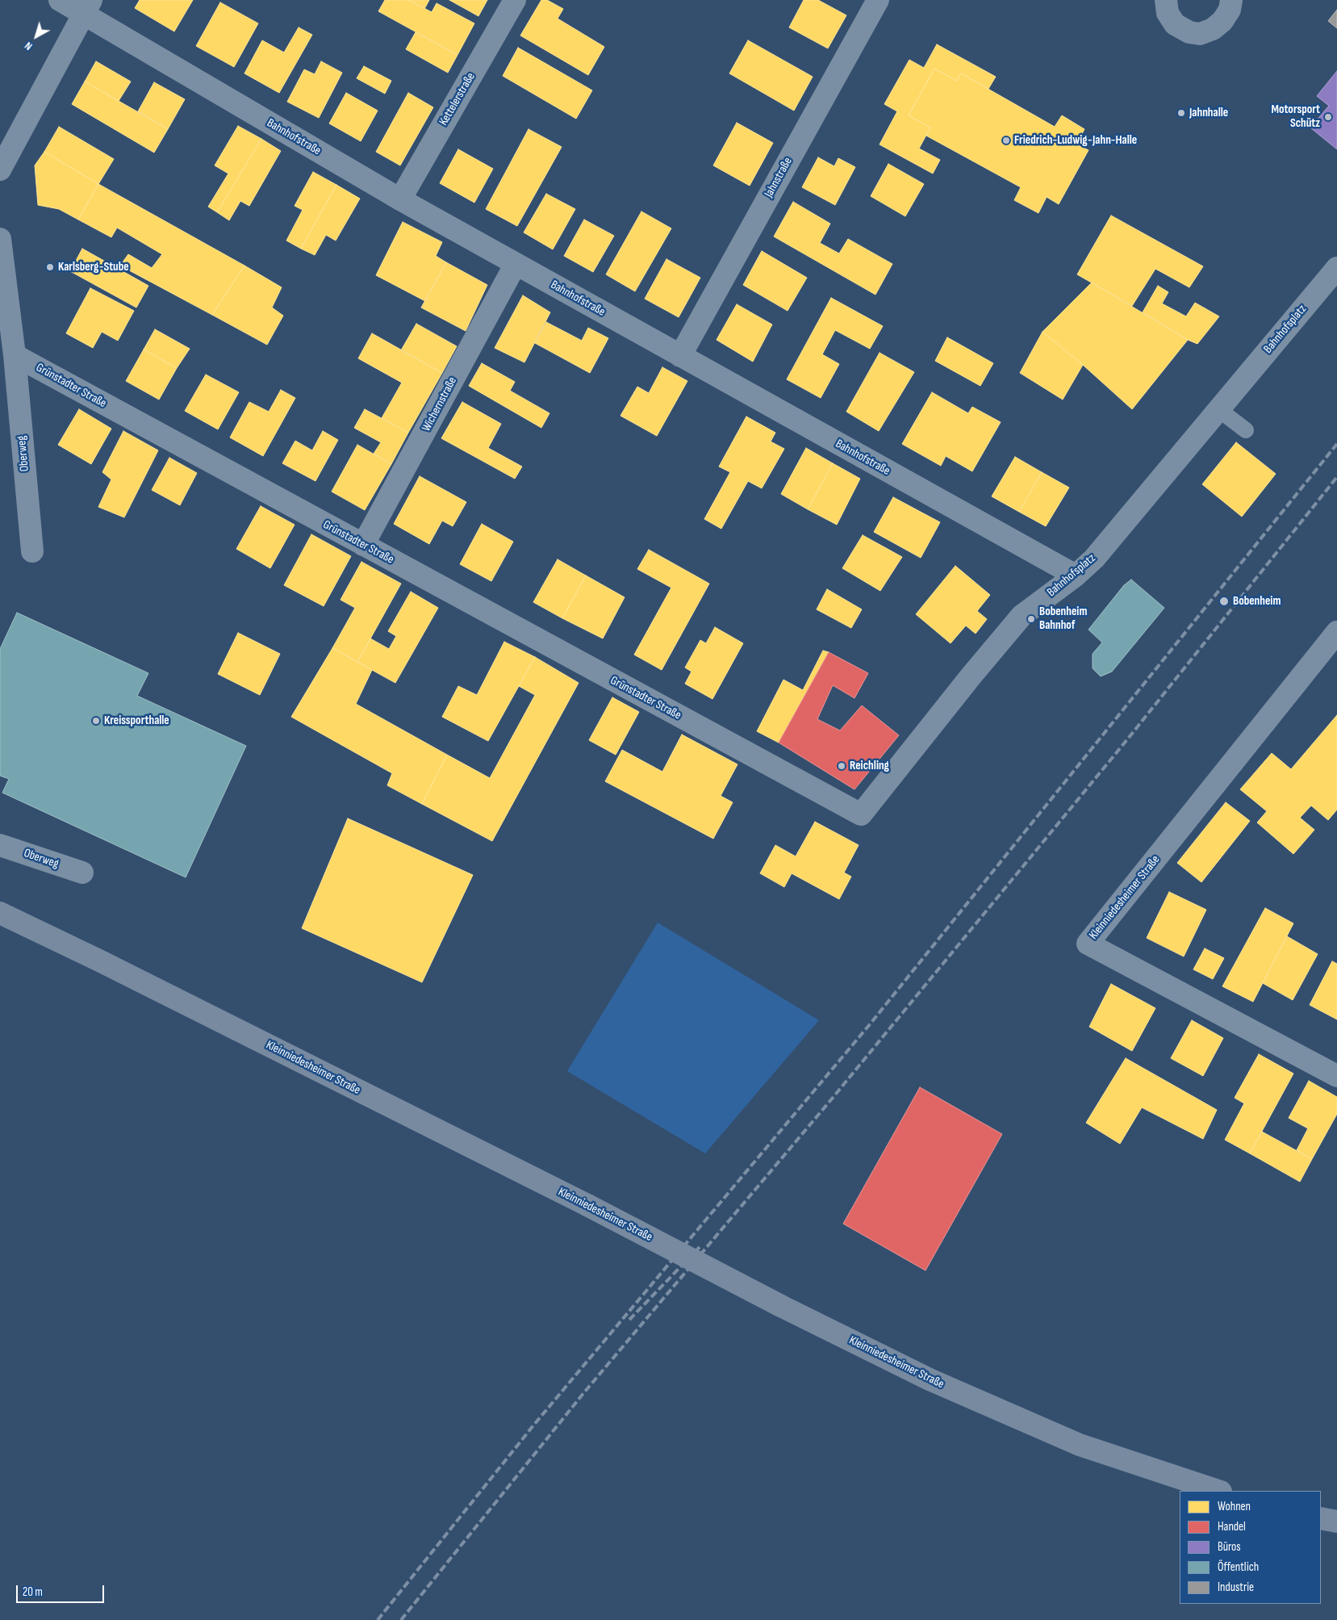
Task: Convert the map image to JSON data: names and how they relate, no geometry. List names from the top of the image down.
{
  "streets": {
    "main road": ["Kleinniedesheimer Straße"],
    "street": [
      "Kettelerstraße",
      "Bahnhofstraße",
      "Jahnstraße",
      "Bahnhofsplatz",
      "Grünstadter Straße",
      "Wichernstraße",
      "Oberweg"
    ]
  },
  "crossings": [
    ["Kettelerstraße", "Bahnhofstraße"],
    ["Bahnhofstraße", "Jahnstraße"],
    ["Bahnhofstraße", "Bahnhofsplatz"],
    ["Bahnhofstraße", "Wichernstraße"],
    ["Bahnhofsplatz", "Grünstadter Straße"],
    ["Grünstadter Straße", "Wichernstraße"],
    ["Grünstadter Straße", "Oberweg"]
  ],
  "places": [
    "Jahnhalle",
    "Motorsport Schütz",
    "Friedrich-Ludwig-Jahn-Halle",
    "Karlsberg-Stube",
    "Bobenheim",
    "Bobenheim Bahnhof",
    "Kreissporthalle",
    "Reichling"
  ],
  "legend": [
    "Wohnen",
    "Handel",
    "Büros",
    "Öffentlich",
    "Industrie"
  ],
  "scale_bar": "20 m",
  "north": "bottom left"
}
